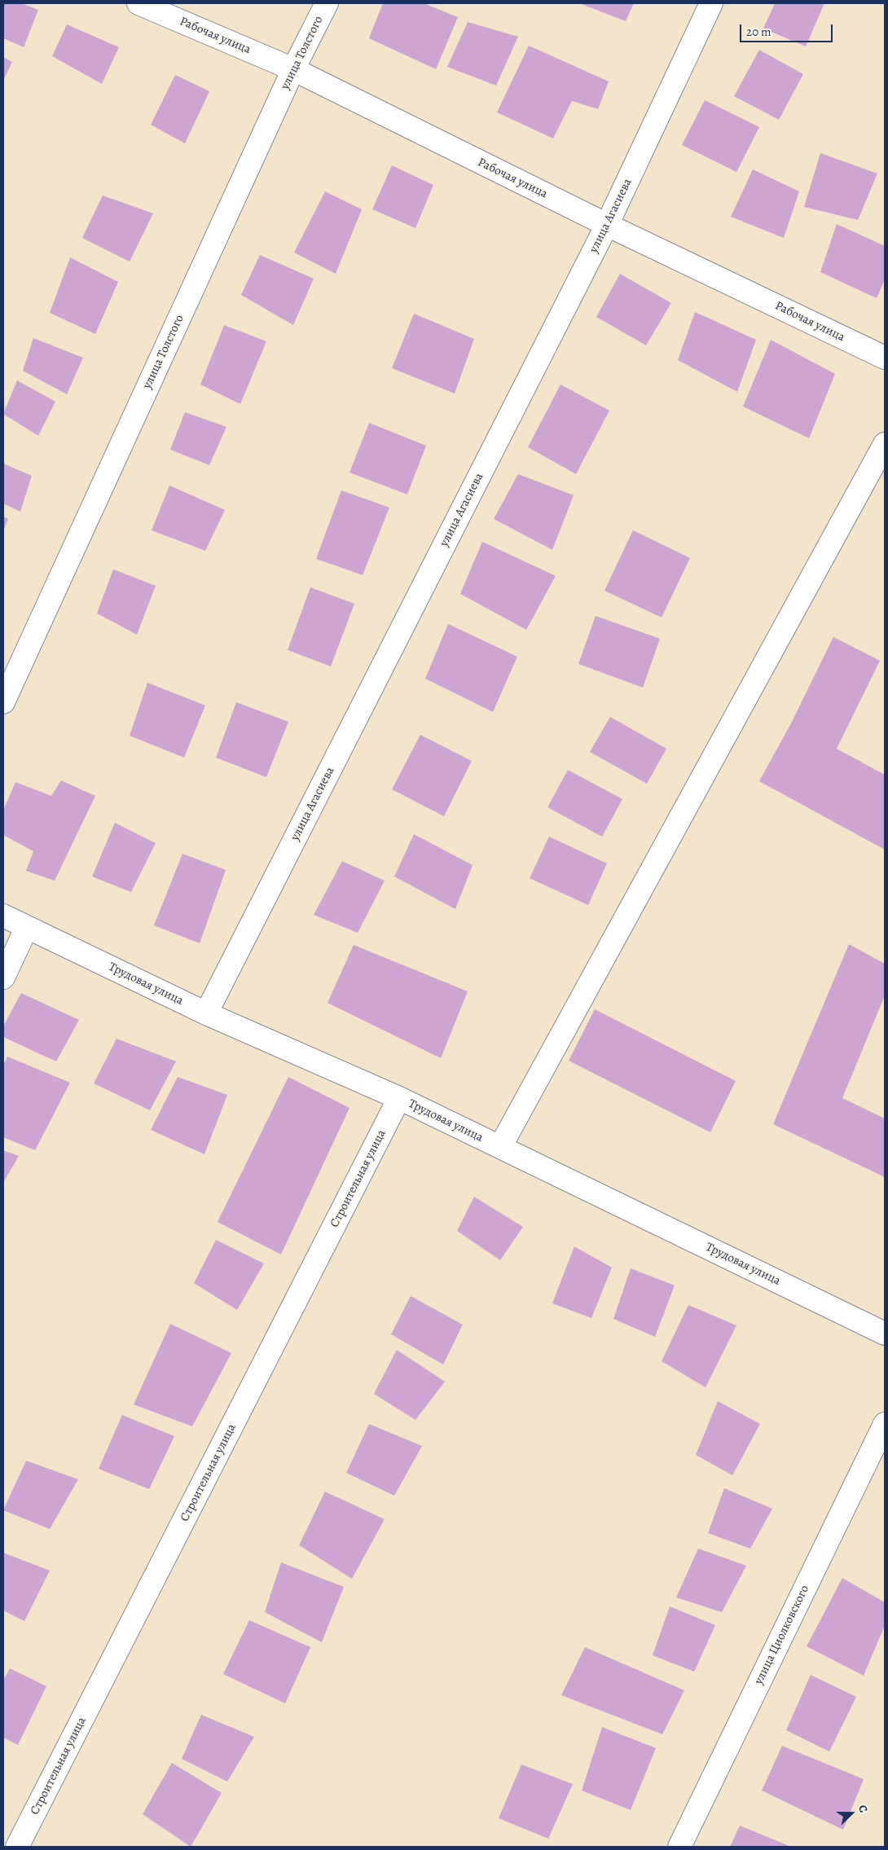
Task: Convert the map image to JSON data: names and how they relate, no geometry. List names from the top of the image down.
{
  "streets": {
    "street": [
      "Рабочая улица",
      "улица Толстого",
      "улица Агасиева",
      "Трудовая улица",
      "Строительная улица",
      "улица Циолковского"
    ]
  },
  "crossings": [
    ["Рабочая улица", "улица Толстого"],
    ["Рабочая улица", "улица Агасиева"],
    ["улица Агасиева", "Трудовая улица"],
    ["Трудовая улица", "Строительная улица"]
  ],
  "scale_bar": "20 m",
  "north": "right"
}
